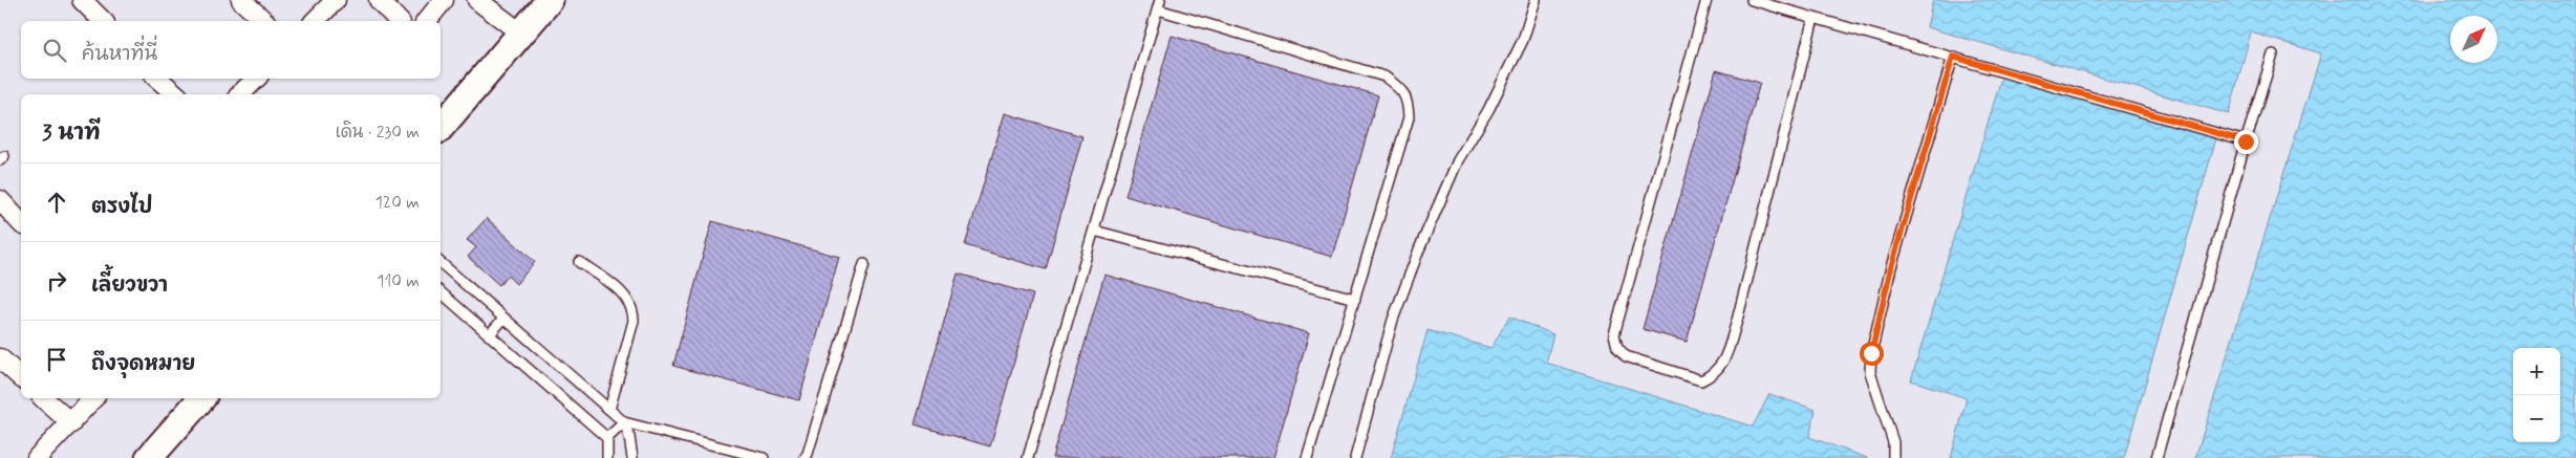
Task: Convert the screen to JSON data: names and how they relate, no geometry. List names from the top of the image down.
{
  "north": "top right",
  "page": {
    "search": "ค้นหาที่นี่",
    "heading": ["3 นาที", "เดิน · 230 m"],
    "list": [
      ["ตรงไป", "120 m"],
      ["เลี้ยวขวา", "110 m"],
      "ถึงจุดหมาย"
    ],
    "map_buttons": ["+", "−"]
  }
}
